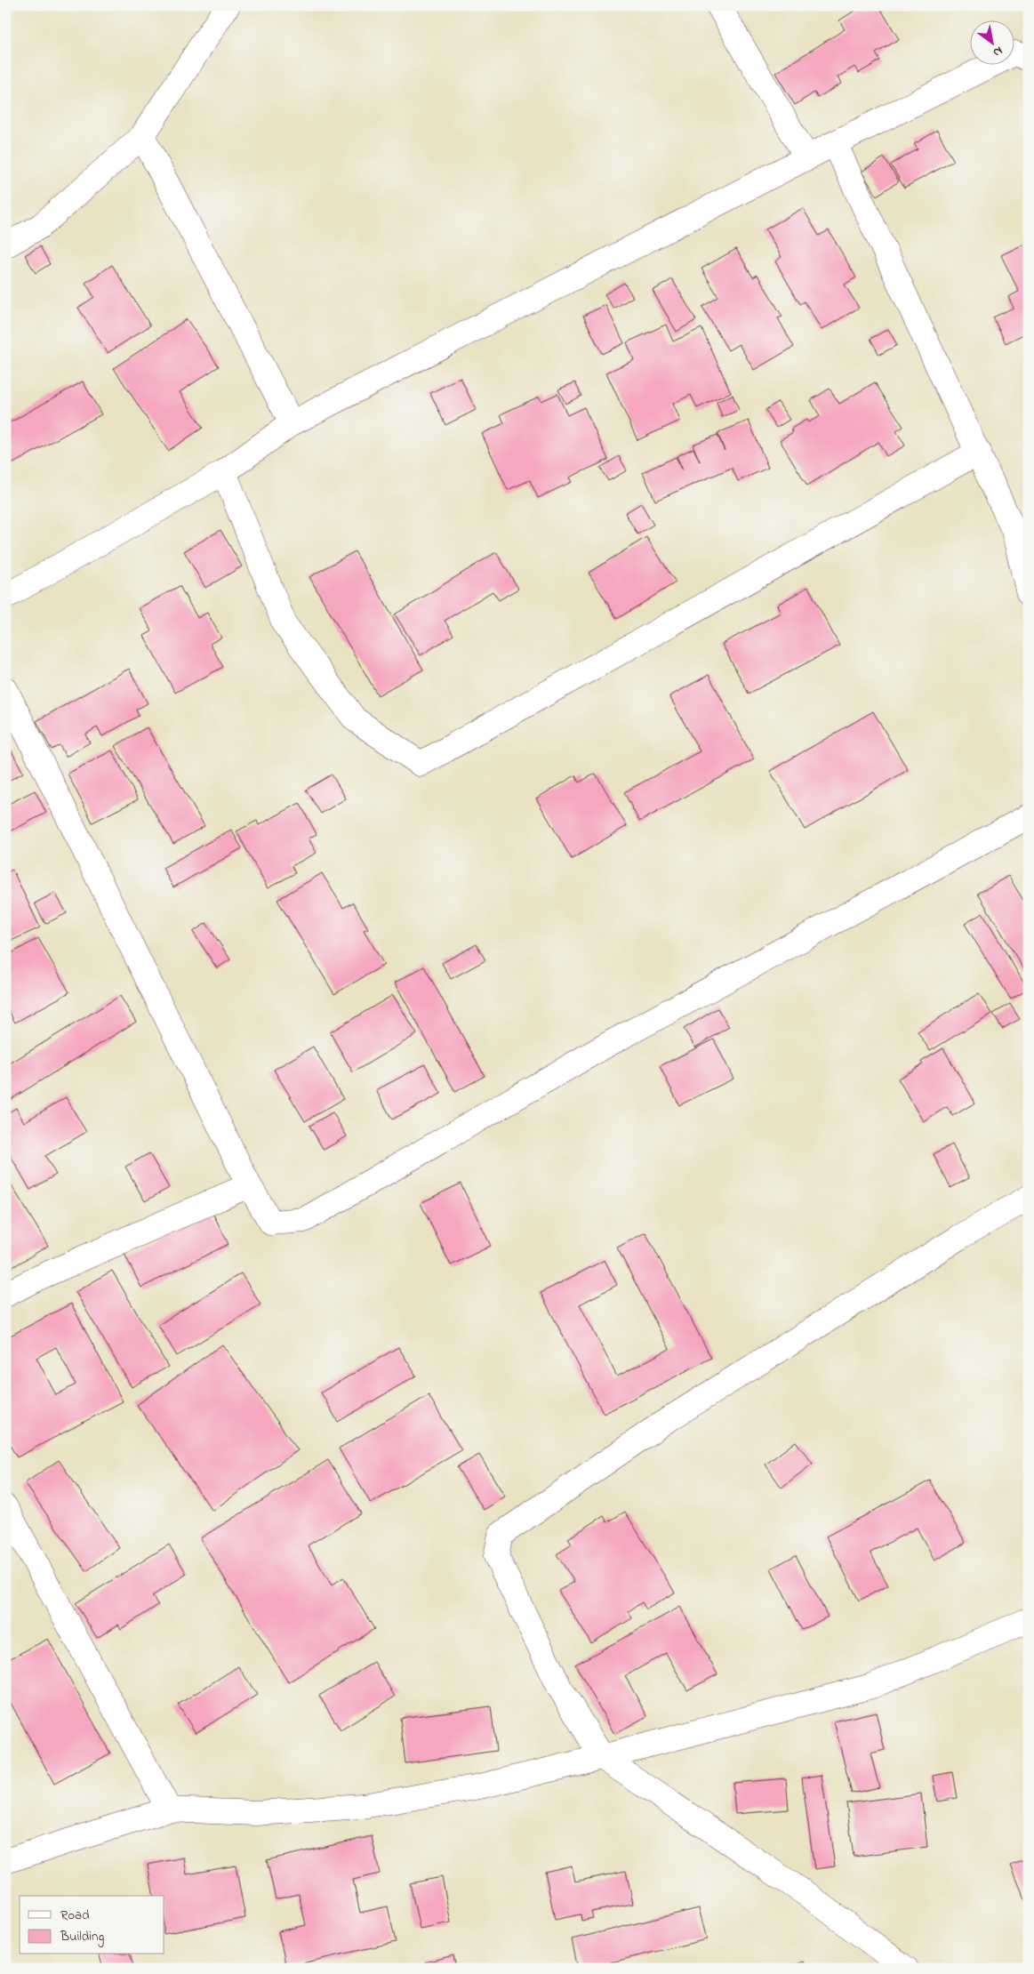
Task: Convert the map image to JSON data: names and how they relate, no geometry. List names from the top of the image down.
{
  "legend": ["Road", "Building"],
  "north": "bottom right"
}
